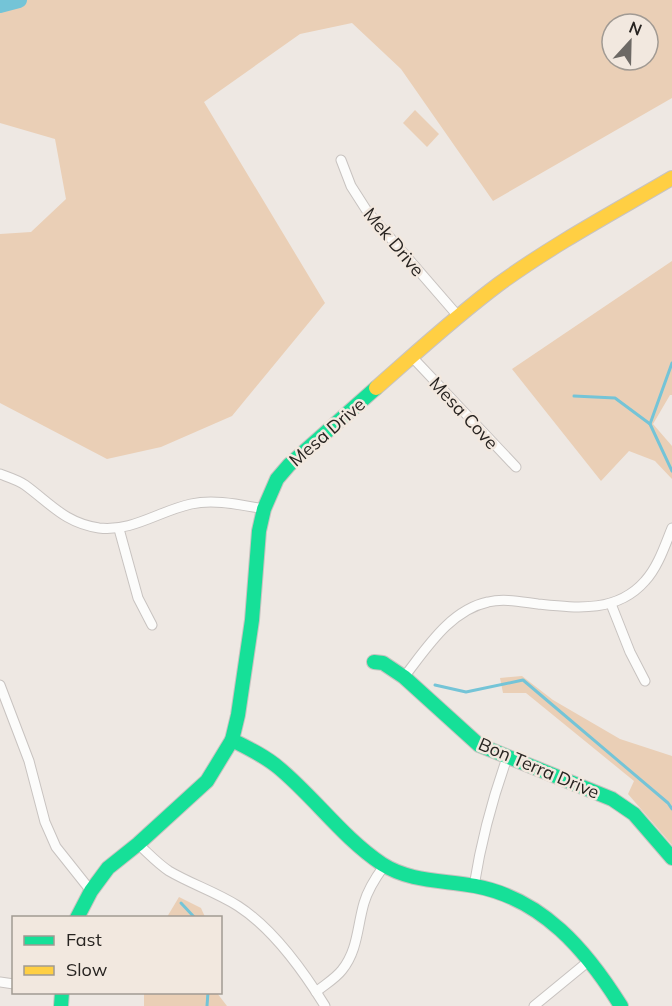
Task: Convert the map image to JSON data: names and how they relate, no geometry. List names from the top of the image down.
{
  "streets": {
    "street": [
      "Mek Drive",
      "Mesa Cove",
      "Mesa Drive",
      "Bon Terra Drive"
    ]
  },
  "crossings": [
    ["Mek Drive", "Mesa Drive"],
    ["Mesa Cove", "Mesa Drive"]
  ],
  "legend": ["Fast", "Slow"],
  "north": "top"
}
